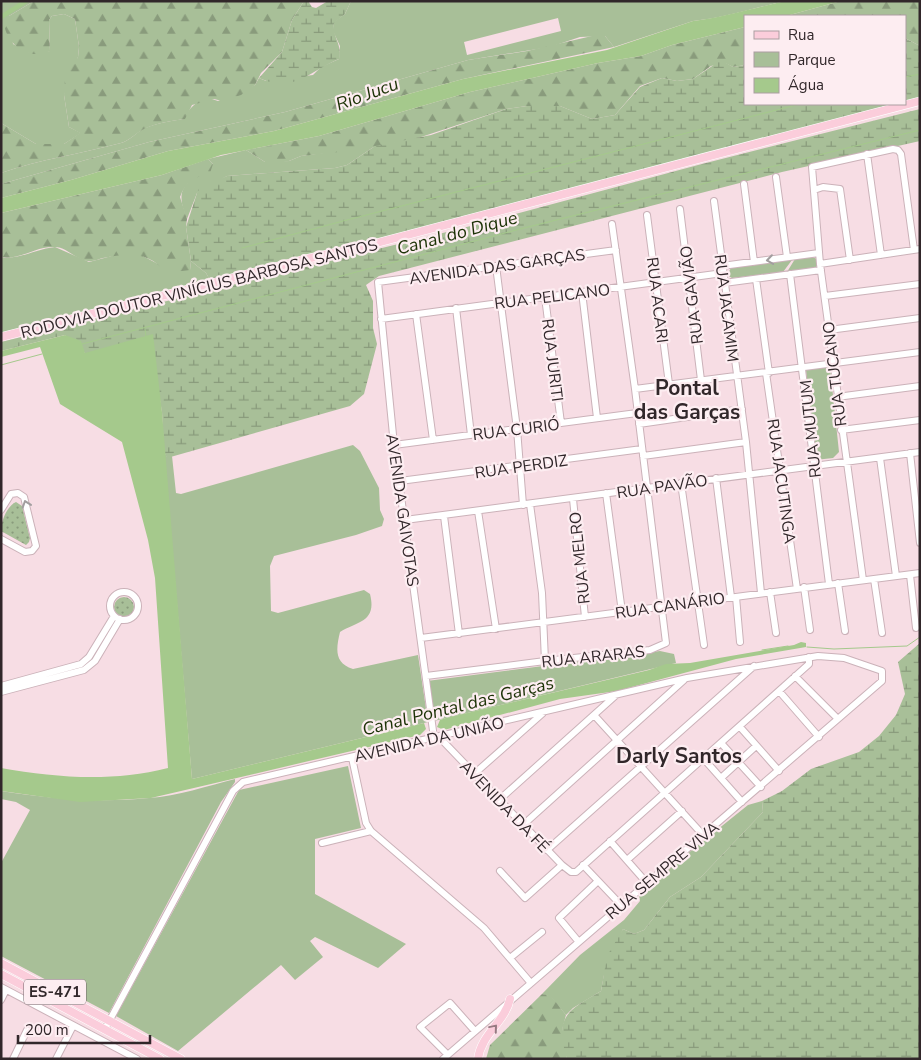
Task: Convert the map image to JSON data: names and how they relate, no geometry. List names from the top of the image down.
{
  "streets": {
    "main road": ["RODOVIA DOUTOR VINÍCIUS BARBOSA SANTOS", "ES-471"],
    "street": [
      "AVENIDA DAS GARÇAS",
      "RUA GAVIÃO",
      "RUA PELICANO",
      "RUA ACARI",
      "RUA JACAMIM",
      "RUA JURITI",
      "RUA TUCANO",
      "RUA CURIÓ",
      "RUA MUTUM",
      "RUA PERDIZ",
      "RUA JACUTINGA",
      "RUA PAVÃO",
      "AVENIDA GAIVOTAS",
      "RUA MELRO",
      "RUA CANÁRIO",
      "RUA ARARAS",
      "AVENIDA DA UNIÃO",
      "AVENIDA DA FÉ",
      "RUA SEMPRE VIVA"
    ]
  },
  "crossings": [
    ["AVENIDA DAS GARÇAS", "AVENIDA GAIVOTAS"],
    ["RUA GAVIÃO", "RUA PELICANO"],
    ["RUA PELICANO", "RUA ACARI"],
    ["RUA PELICANO", "RUA JACAMIM"],
    ["RUA PELICANO", "RUA JURITI"],
    ["RUA PELICANO", "AVENIDA GAIVOTAS"],
    ["RUA JACAMIM", "RUA PERDIZ"],
    ["RUA JACAMIM", "RUA PAVÃO"],
    ["RUA JACAMIM", "RUA CANÁRIO"],
    ["RUA JURITI", "RUA CURIÓ"],
    ["RUA TUCANO", "RUA PAVÃO"],
    ["RUA TUCANO", "RUA CANÁRIO"],
    ["RUA CURIÓ", "AVENIDA GAIVOTAS"],
    ["RUA MUTUM", "RUA PAVÃO"],
    ["RUA MUTUM", "RUA CANÁRIO"],
    ["RUA PERDIZ", "AVENIDA GAIVOTAS"],
    ["RUA JACUTINGA", "RUA PAVÃO"],
    ["RUA JACUTINGA", "RUA CANÁRIO"],
    ["RUA PAVÃO", "AVENIDA GAIVOTAS"],
    ["RUA PAVÃO", "RUA MELRO"],
    ["AVENIDA GAIVOTAS", "RUA CANÁRIO"],
    ["AVENIDA GAIVOTAS", "RUA ARARAS"],
    ["AVENIDA GAIVOTAS", "AVENIDA DA UNIÃO"],
    ["AVENIDA GAIVOTAS", "AVENIDA DA FÉ"],
    ["RUA MELRO", "RUA CANÁRIO"],
    ["RUA CANÁRIO", "RUA ARARAS"],
    ["AVENIDA DA UNIÃO", "AVENIDA DA FÉ"],
    ["AVENIDA DA UNIÃO", "RUA SEMPRE VIVA"],
    ["AVENIDA DA UNIÃO", "ES-471"]
  ],
  "districts": ["Pontal das Garças", "Darly Santos"],
  "water": ["Rio Jucu", "Canal do Dique", "Canal Pontal das Garças"],
  "legend": ["Rua", "Parque", "Água"],
  "scale_bar": "200 m"
}
